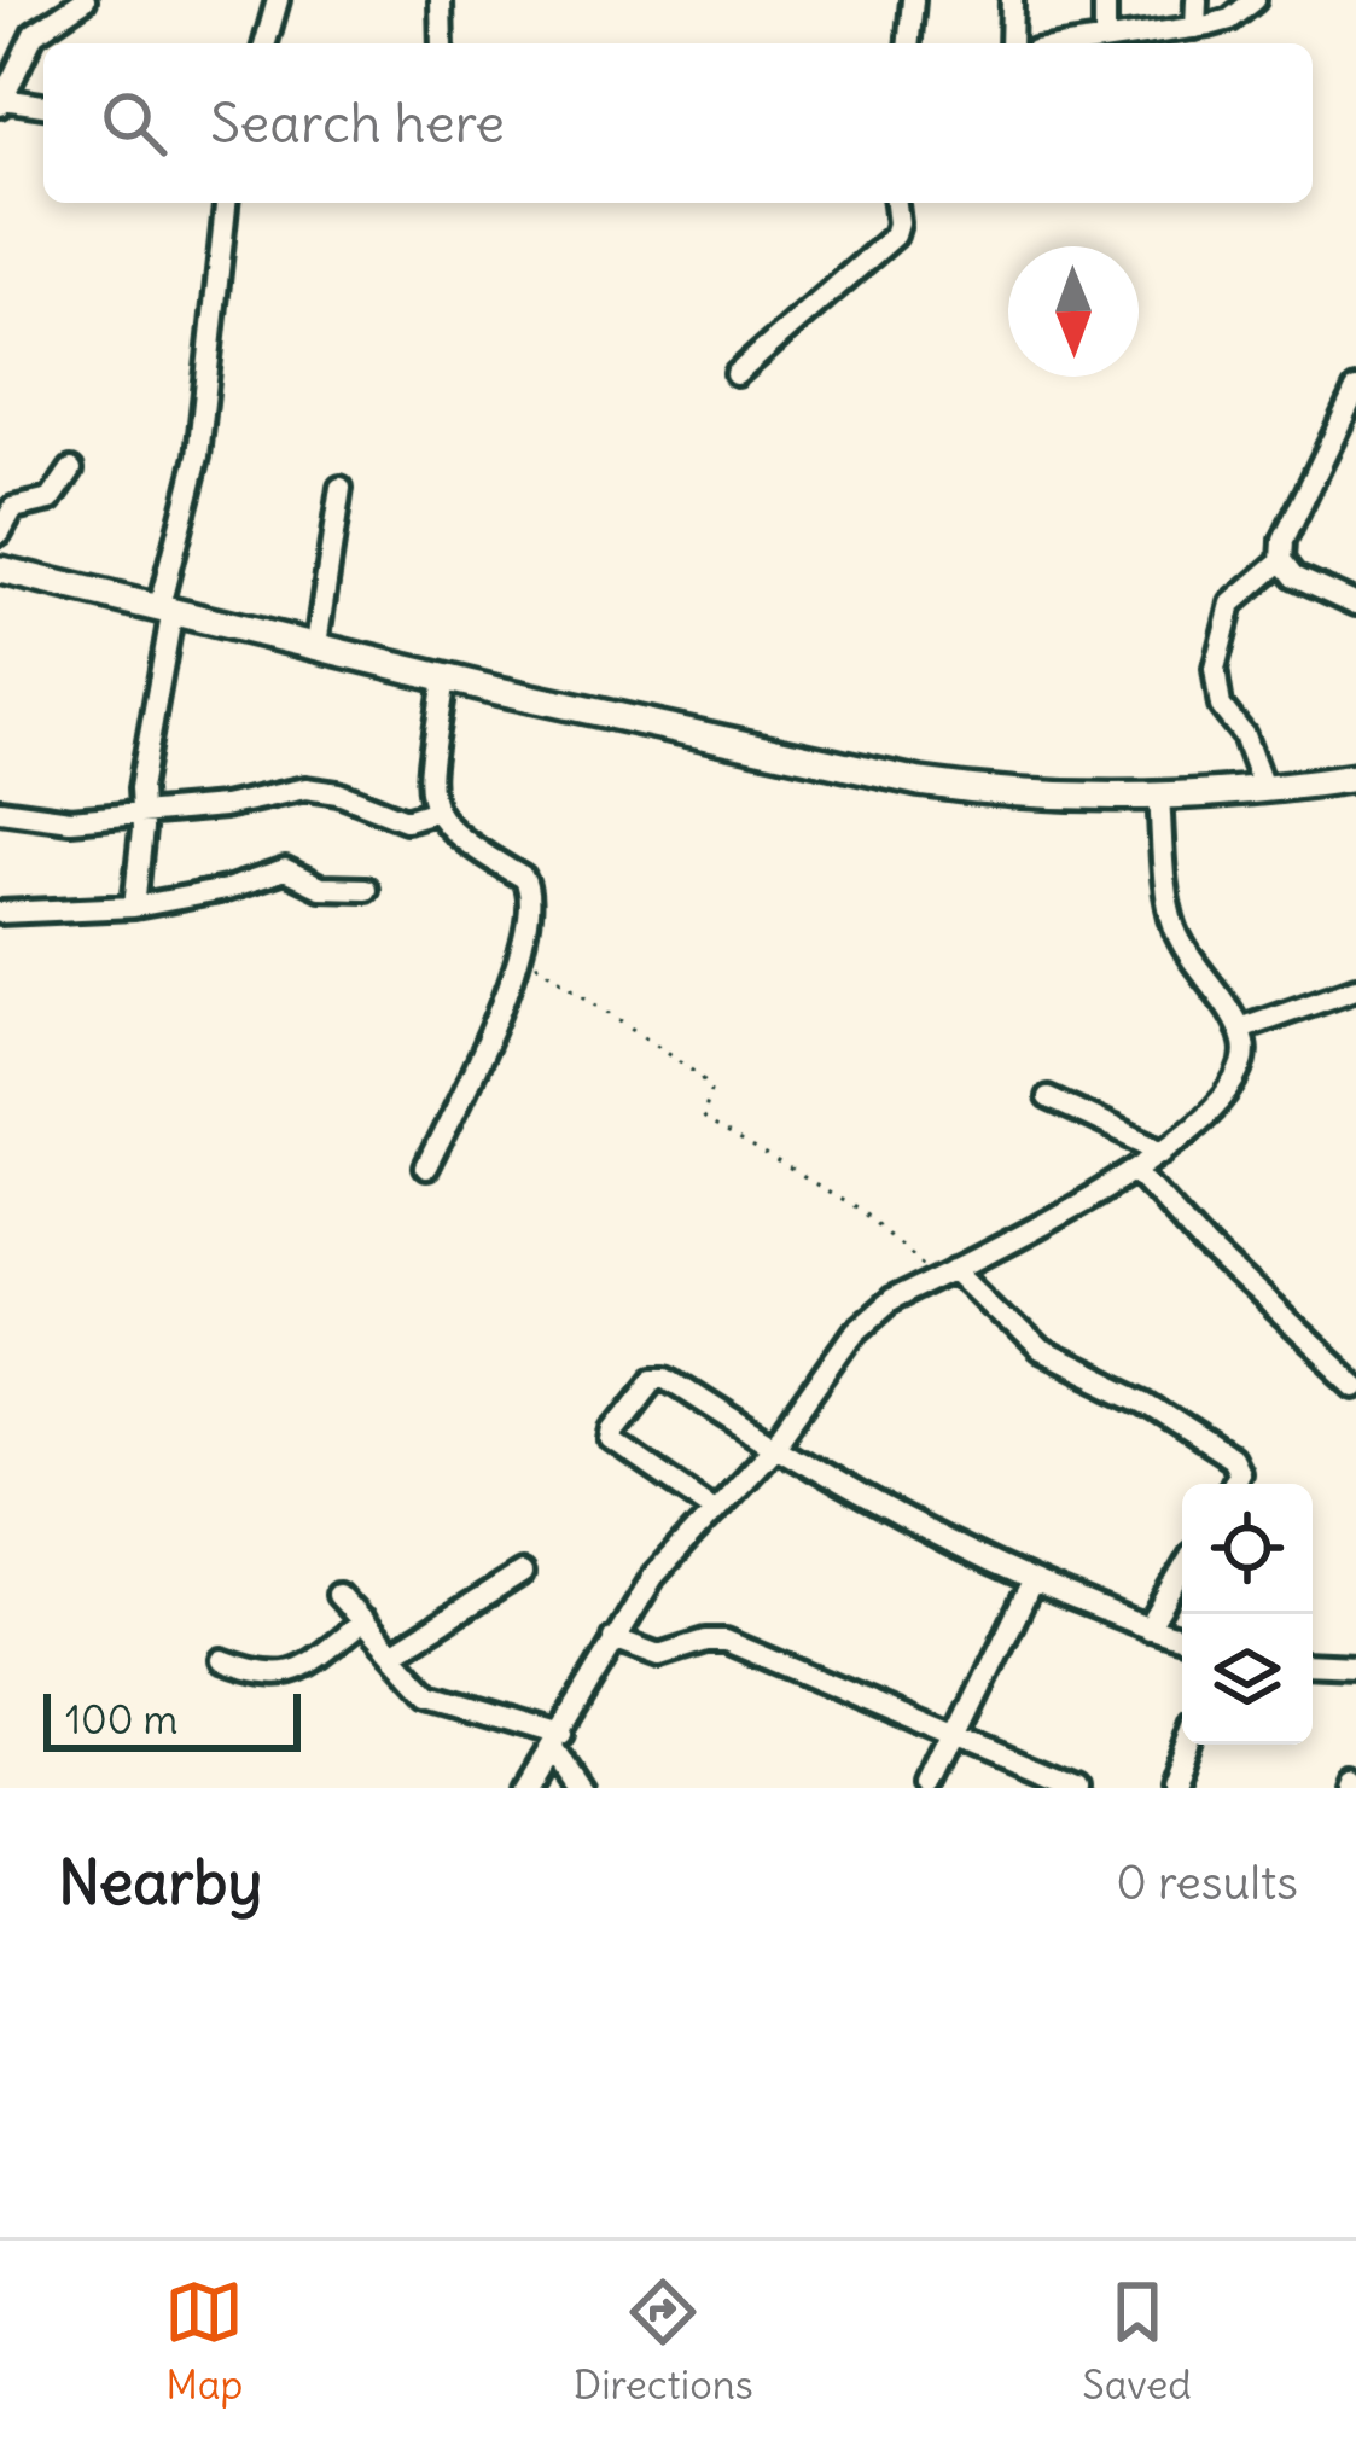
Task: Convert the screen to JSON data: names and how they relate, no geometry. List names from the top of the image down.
{
  "scale_bar": "100 m",
  "north": "bottom",
  "page": {
    "search": "Search here",
    "scale": "100 m",
    "heading": ["Nearby", "0 results"],
    "nav": ["Map", "Directions", "Saved"]
  }
}
